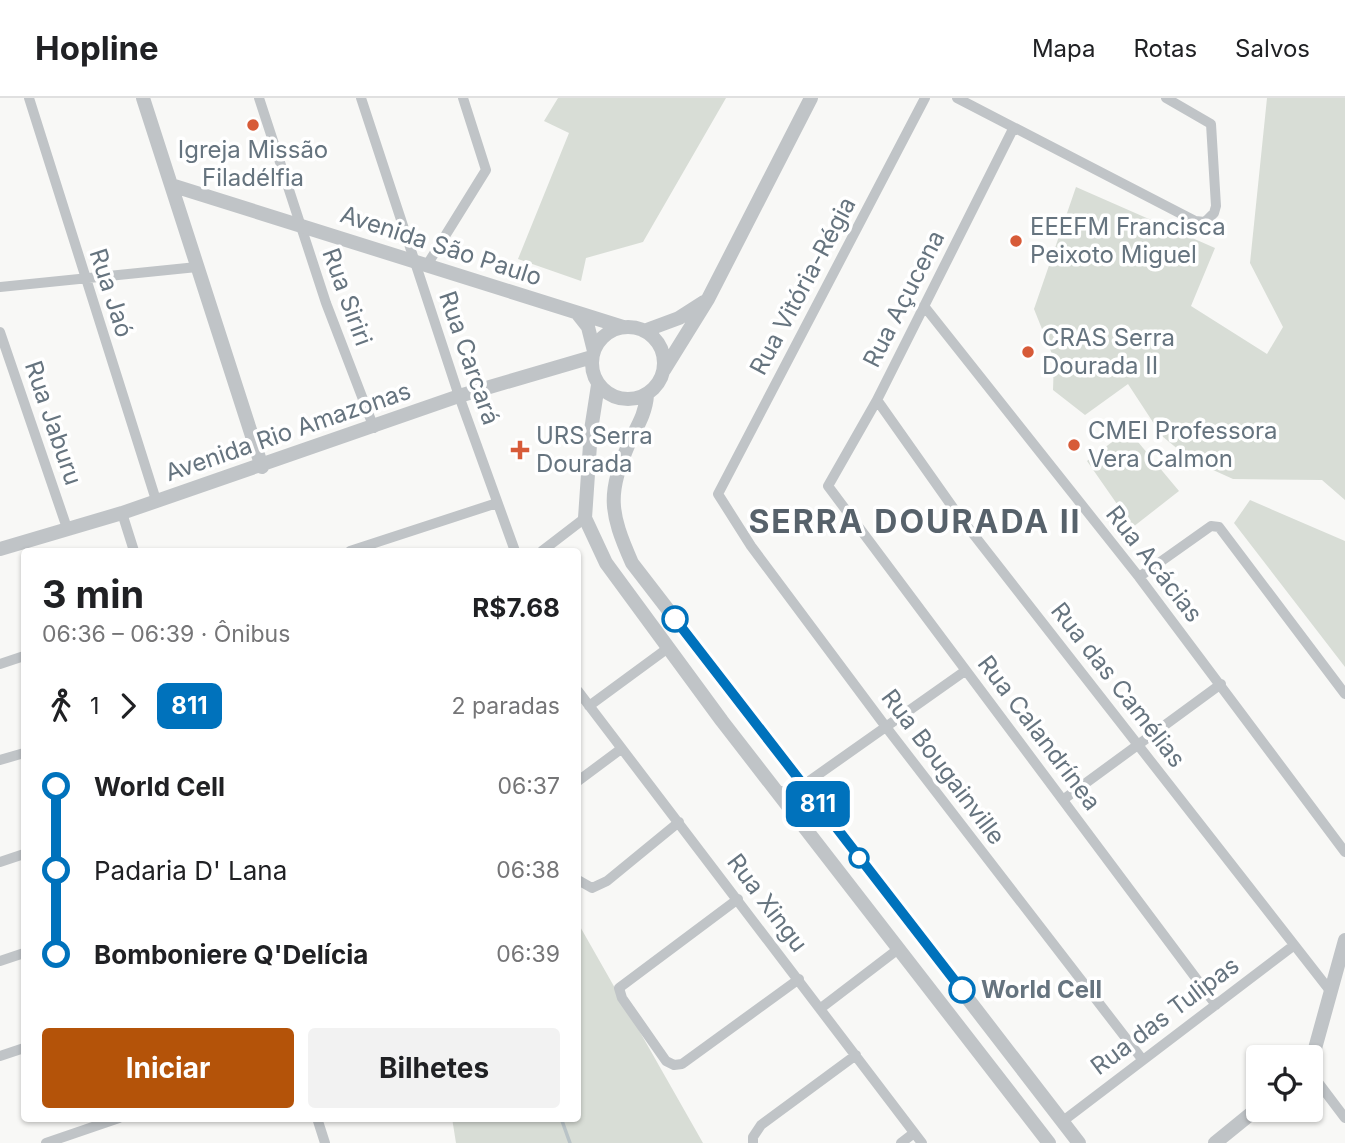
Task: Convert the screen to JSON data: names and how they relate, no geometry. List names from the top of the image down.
{
  "streets": {
    "street": [
      "Avenida São Paulo",
      "Rua Vitória-Régia",
      "Rua Jaó",
      "Rua Siriri",
      "Rua Açucena",
      "Rua Carcará",
      "Rua Jaburu",
      "Avenida Rio Amazonas",
      "Rua Acácias",
      "Rua das Camélias",
      "Rua Calandrínea",
      "Rua Bougainville",
      "Rua Xingu",
      "Rua das Tulipas"
    ]
  },
  "crossings": [
    ["Avenida São Paulo", "Rua Siriri"],
    ["Avenida São Paulo", "Rua Carcará"],
    ["Avenida São Paulo", "Avenida Rio Amazonas"],
    ["Rua Vitória-Régia", "Rua Bougainville"],
    ["Rua Jaó", "Avenida Rio Amazonas"],
    ["Rua Siriri", "Avenida Rio Amazonas"],
    ["Rua Açucena", "Rua Acácias"],
    ["Rua Açucena", "Rua das Camélias"],
    ["Rua Açucena", "Rua Calandrínea"],
    ["Rua Carcará", "Avenida Rio Amazonas"],
    ["Rua Jaburu", "Avenida Rio Amazonas"],
    ["Rua das Camélias", "Rua das Tulipas"],
    ["Rua Calandrínea", "Rua das Tulipas"],
    ["Rua Bougainville", "Rua das Tulipas"]
  ],
  "districts": ["SERRA DOURADA II"],
  "places": {
    "other": [
      "Igreja Missão Filadélfia",
      "EEEFM Francisca Peixoto Miguel",
      "CRAS Serra Dourada II",
      "CMEI Professora Vera Calmon",
      "World Cell"
    ],
    "health": ["URS Serra Dourada"]
  },
  "lines": ["bus line 811"],
  "page": {
    "header": "Hopline",
    "nav": ["Mapa", "Rotas", "Salvos"],
    "on_map": "811",
    "heading": ["3 min", "06:36 – 06:39 · Ônibus", "R$7.68"],
    "legs": ["1", "811", "2 paradas"],
    "list": [
      {
        "name": "World Cell",
        "value": "06:37"
      },
      {
        "name": "Padaria D' Lana",
        "value": "06:38"
      },
      {
        "name": "Bomboniere Q'Delícia",
        "value": "06:39"
      }
    ],
    "buttons": ["Iniciar", "Bilhetes"]
  }
}
